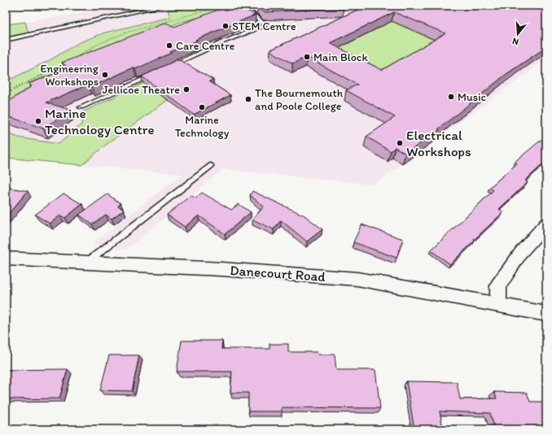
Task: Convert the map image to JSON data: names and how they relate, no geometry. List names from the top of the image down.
{
  "streets": {
    "street": ["Danecourt Road"]
  },
  "places": [
    "STEM Centre",
    "Care Centre",
    "Main Block",
    "Engineering Workshops",
    "Jellicoe Theatre",
    "Music",
    "The Bournemouth and Poole College",
    "Marine Technology",
    "Marine Technology Centre",
    "Electrical Workshops"
  ],
  "north": "bottom"
}
